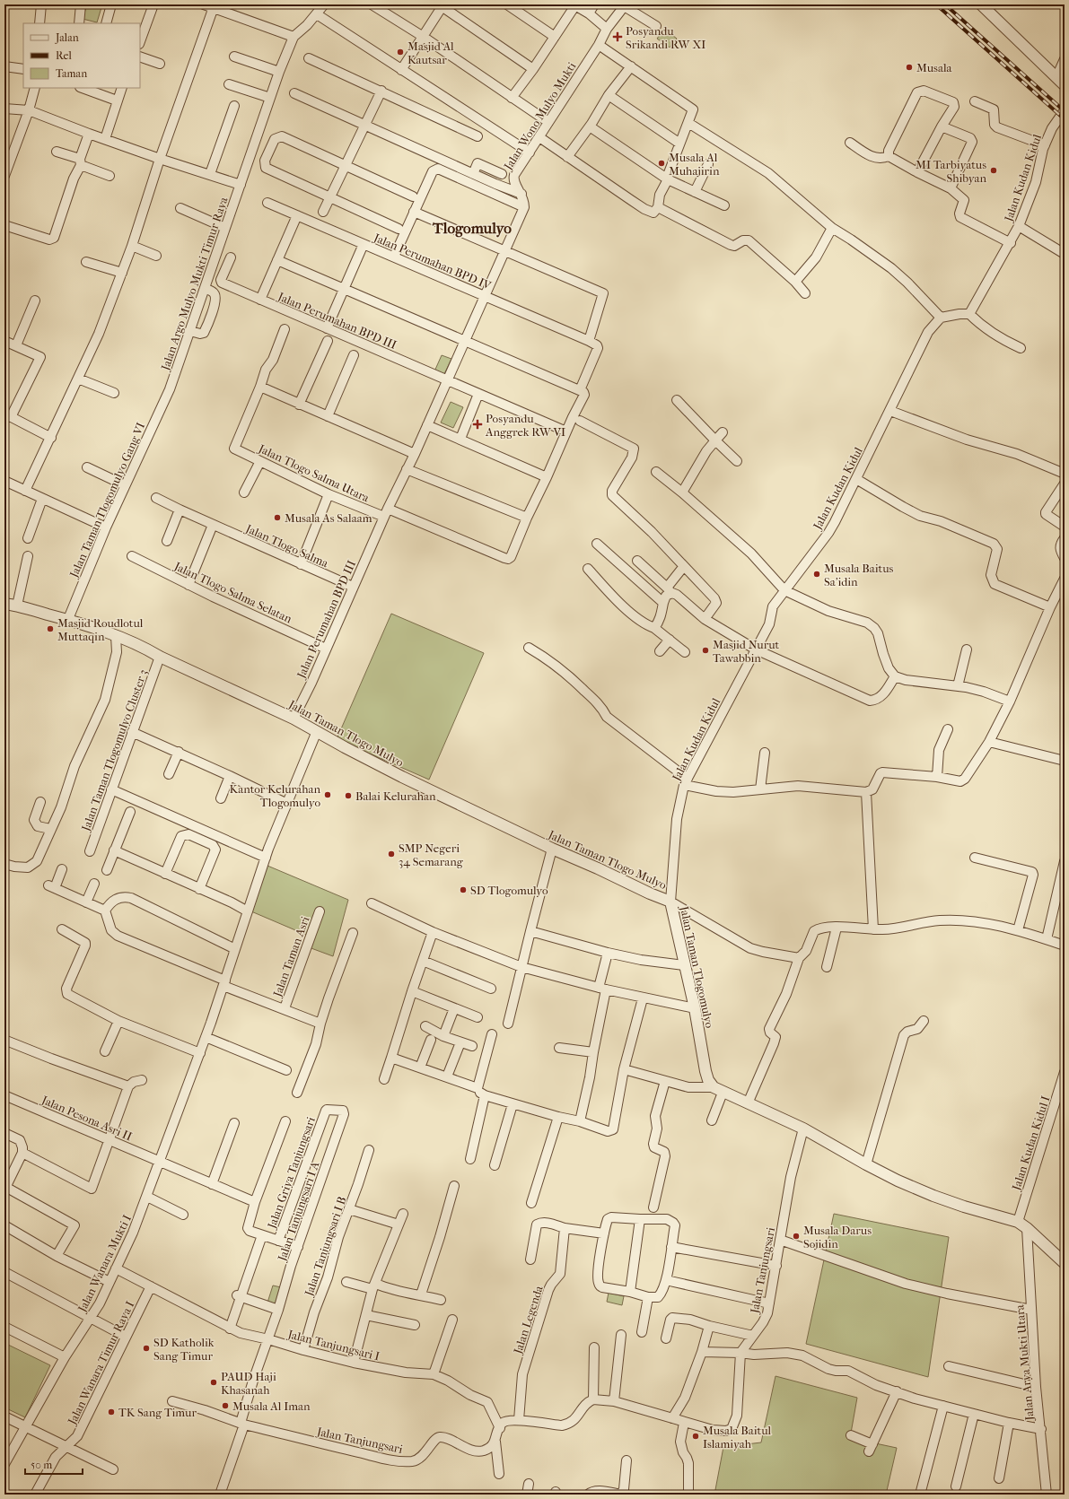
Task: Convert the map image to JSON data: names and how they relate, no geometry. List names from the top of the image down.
{
  "streets": {
    "street": [
      "Jalan Wono Mulyo Mukti",
      "Jalan Kudan Kidul",
      "Jalan Perumahan BPD IV",
      "Jalan Argo Mulyo Mukti Timur Raya",
      "Jalan Perumahan BPD III",
      "Jalan Tlogo Salma Utara",
      "Jalan Taman Tlogomulyo Gang VI",
      "Jalan Tlogo Salma",
      "Jalan Tlogo Salma Selatan",
      "Jalan Taman Tlogo Mulyo",
      "Jalan Taman Tlogomulyo Cluster 3",
      "Jalan Taman Asri",
      "Jalan Taman Tlogomulyo",
      "Jalan Pesona Asri II",
      "Jalan Kudan Kidul I",
      "Jalan Griya Tanjungsari",
      "Jalan Tanjungsari I A",
      "Jalan Tanjungsari I B",
      "Jalan Wanara Mukti I",
      "Jalan Tanjungsari",
      "Jalan Legenda",
      "Jalan Tanjungsari I",
      "Jalan Wanara Timur Raya I",
      "Jalan Arya Mukti Utara"
    ]
  },
  "crossings": [
    ["Jalan Kudan Kidul", "Jalan Taman Tlogo Mulyo"],
    ["Jalan Kudan Kidul", "Jalan Taman Tlogomulyo"],
    ["Jalan Perumahan BPD IV", "Jalan Perumahan BPD III"],
    ["Jalan Argo Mulyo Mukti Timur Raya", "Jalan Taman Tlogomulyo Gang VI"],
    ["Jalan Perumahan BPD III", "Jalan Tlogo Salma Utara"],
    ["Jalan Perumahan BPD III", "Jalan Tlogo Salma"],
    ["Jalan Perumahan BPD III", "Jalan Tlogo Salma Selatan"],
    ["Jalan Perumahan BPD III", "Jalan Taman Tlogo Mulyo"],
    ["Jalan Taman Tlogomulyo Gang VI", "Jalan Taman Tlogo Mulyo"],
    ["Jalan Taman Tlogo Mulyo", "Jalan Taman Tlogomulyo Cluster 3"],
    ["Jalan Taman Tlogo Mulyo", "Jalan Taman Tlogomulyo"],
    ["Jalan Taman Tlogo Mulyo", "Jalan Wanara Mukti I"],
    ["Jalan Taman Asri", "Jalan Wanara Mukti I"],
    ["Jalan Pesona Asri II", "Jalan Griya Tanjungsari"],
    ["Jalan Pesona Asri II", "Jalan Wanara Mukti I"],
    ["Jalan Griya Tanjungsari", "Jalan Tanjungsari I A"],
    ["Jalan Griya Tanjungsari", "Jalan Tanjungsari I"],
    ["Jalan Tanjungsari I A", "Jalan Tanjungsari I"],
    ["Jalan Tanjungsari I B", "Jalan Tanjungsari I"],
    ["Jalan Wanara Mukti I", "Jalan Tanjungsari I"],
    ["Jalan Tanjungsari I", "Jalan Wanara Timur Raya I"]
  ],
  "districts": ["Tlogomulyo"],
  "places": {
    "health": ["Posyandu Srikandi RW XI", "Posyandu Anggrek RW VI"],
    "other": [
      "Masjid Al Kautsar",
      "Musala",
      "Musala Al Muhajirin",
      "MI Tarbiyatus Shibyan",
      "Musala As Salaam",
      "Musala Baitus Sa'idin",
      "Masjid Roudlotul Muttaqin",
      "Masjid Nurut Tawabbin",
      "Kantor Kelurahan Tlogomulyo",
      "Balai Kelurahan",
      "SMP Negeri 34 Semarang",
      "SD Tlogomulyo",
      "Musala Darus Sojidin",
      "SD Katholik Sang Timur",
      "PAUD Haji Khasanah",
      "Musala Al Iman",
      "TK Sang Timur",
      "Musala Baitul Islamiyah"
    ]
  },
  "legend": ["Jalan", "Rel", "Taman"],
  "scale_bar": "50 m"
}
